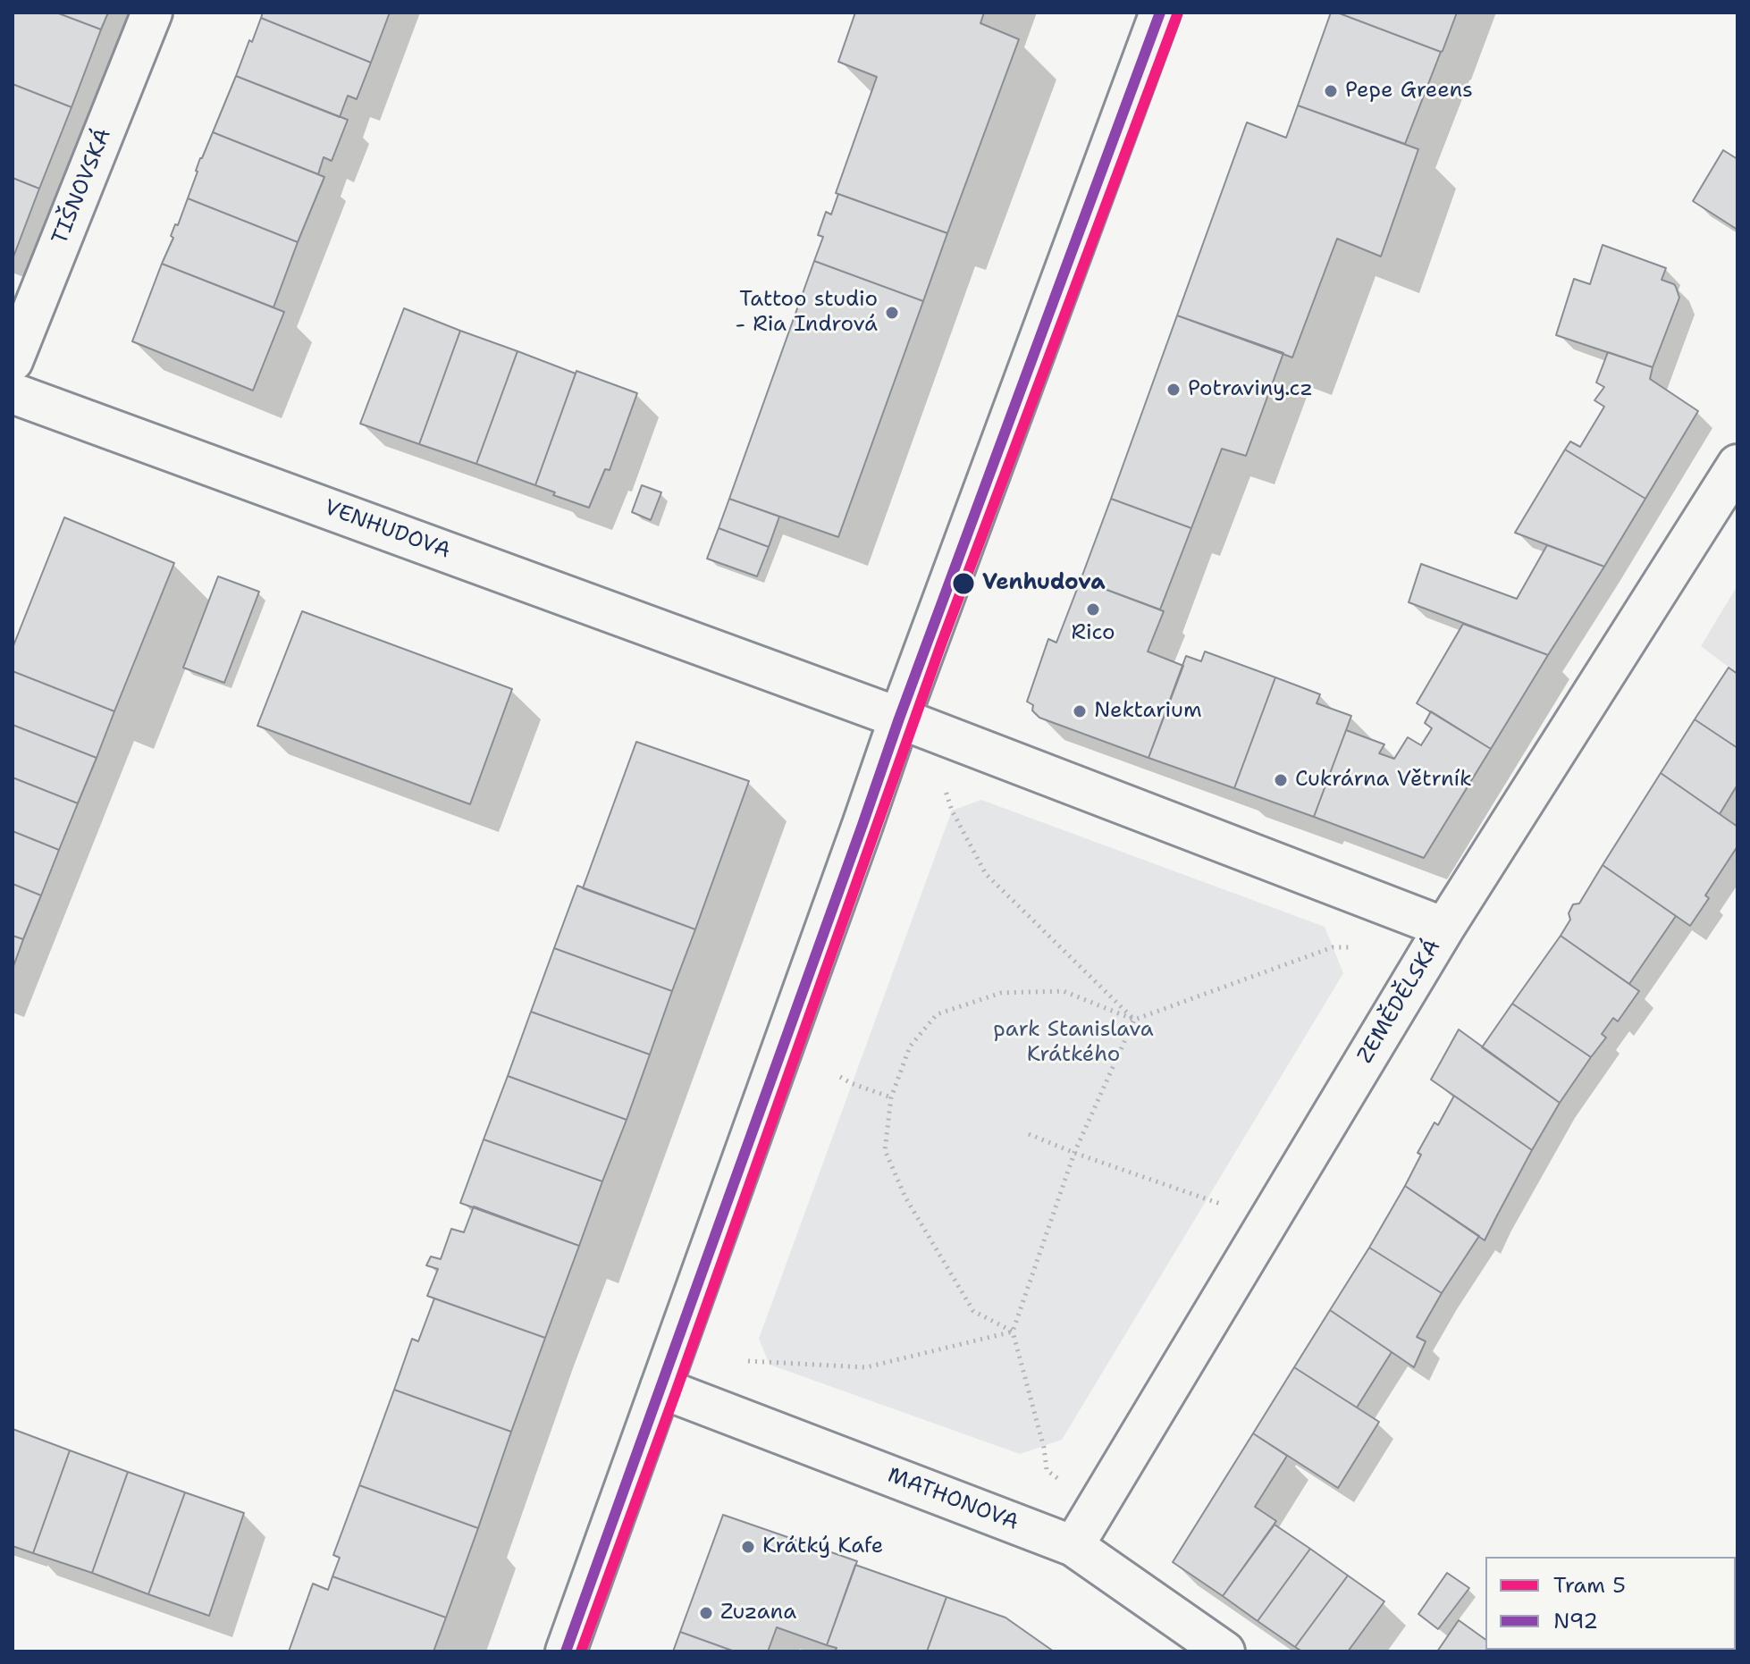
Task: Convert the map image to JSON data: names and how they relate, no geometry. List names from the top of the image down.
{
  "streets": {
    "street": [
      "TIŠNOVSKÁ",
      "VENHUDOVA",
      "ZEMĚDĚLSKÁ",
      "MATHONOVA"
    ]
  },
  "crossings": [
    ["VENHUDOVA", "ZEMĚDĚLSKÁ"],
    ["ZEMĚDĚLSKÁ", "MATHONOVA"]
  ],
  "parks": ["park Stanislava Krátkého"],
  "places": [
    "Pepe Greens",
    "Tattoo studio - Ria Indrová",
    "Potraviny.cz",
    "Venhudova",
    "Rico",
    "Nektarium",
    "Cukrárna Větrník",
    "Krátký Kafe",
    "Zuzana"
  ],
  "lines": ["tram line 5", "transit line N92"],
  "legend": ["Tram 5", "N92"]
}
